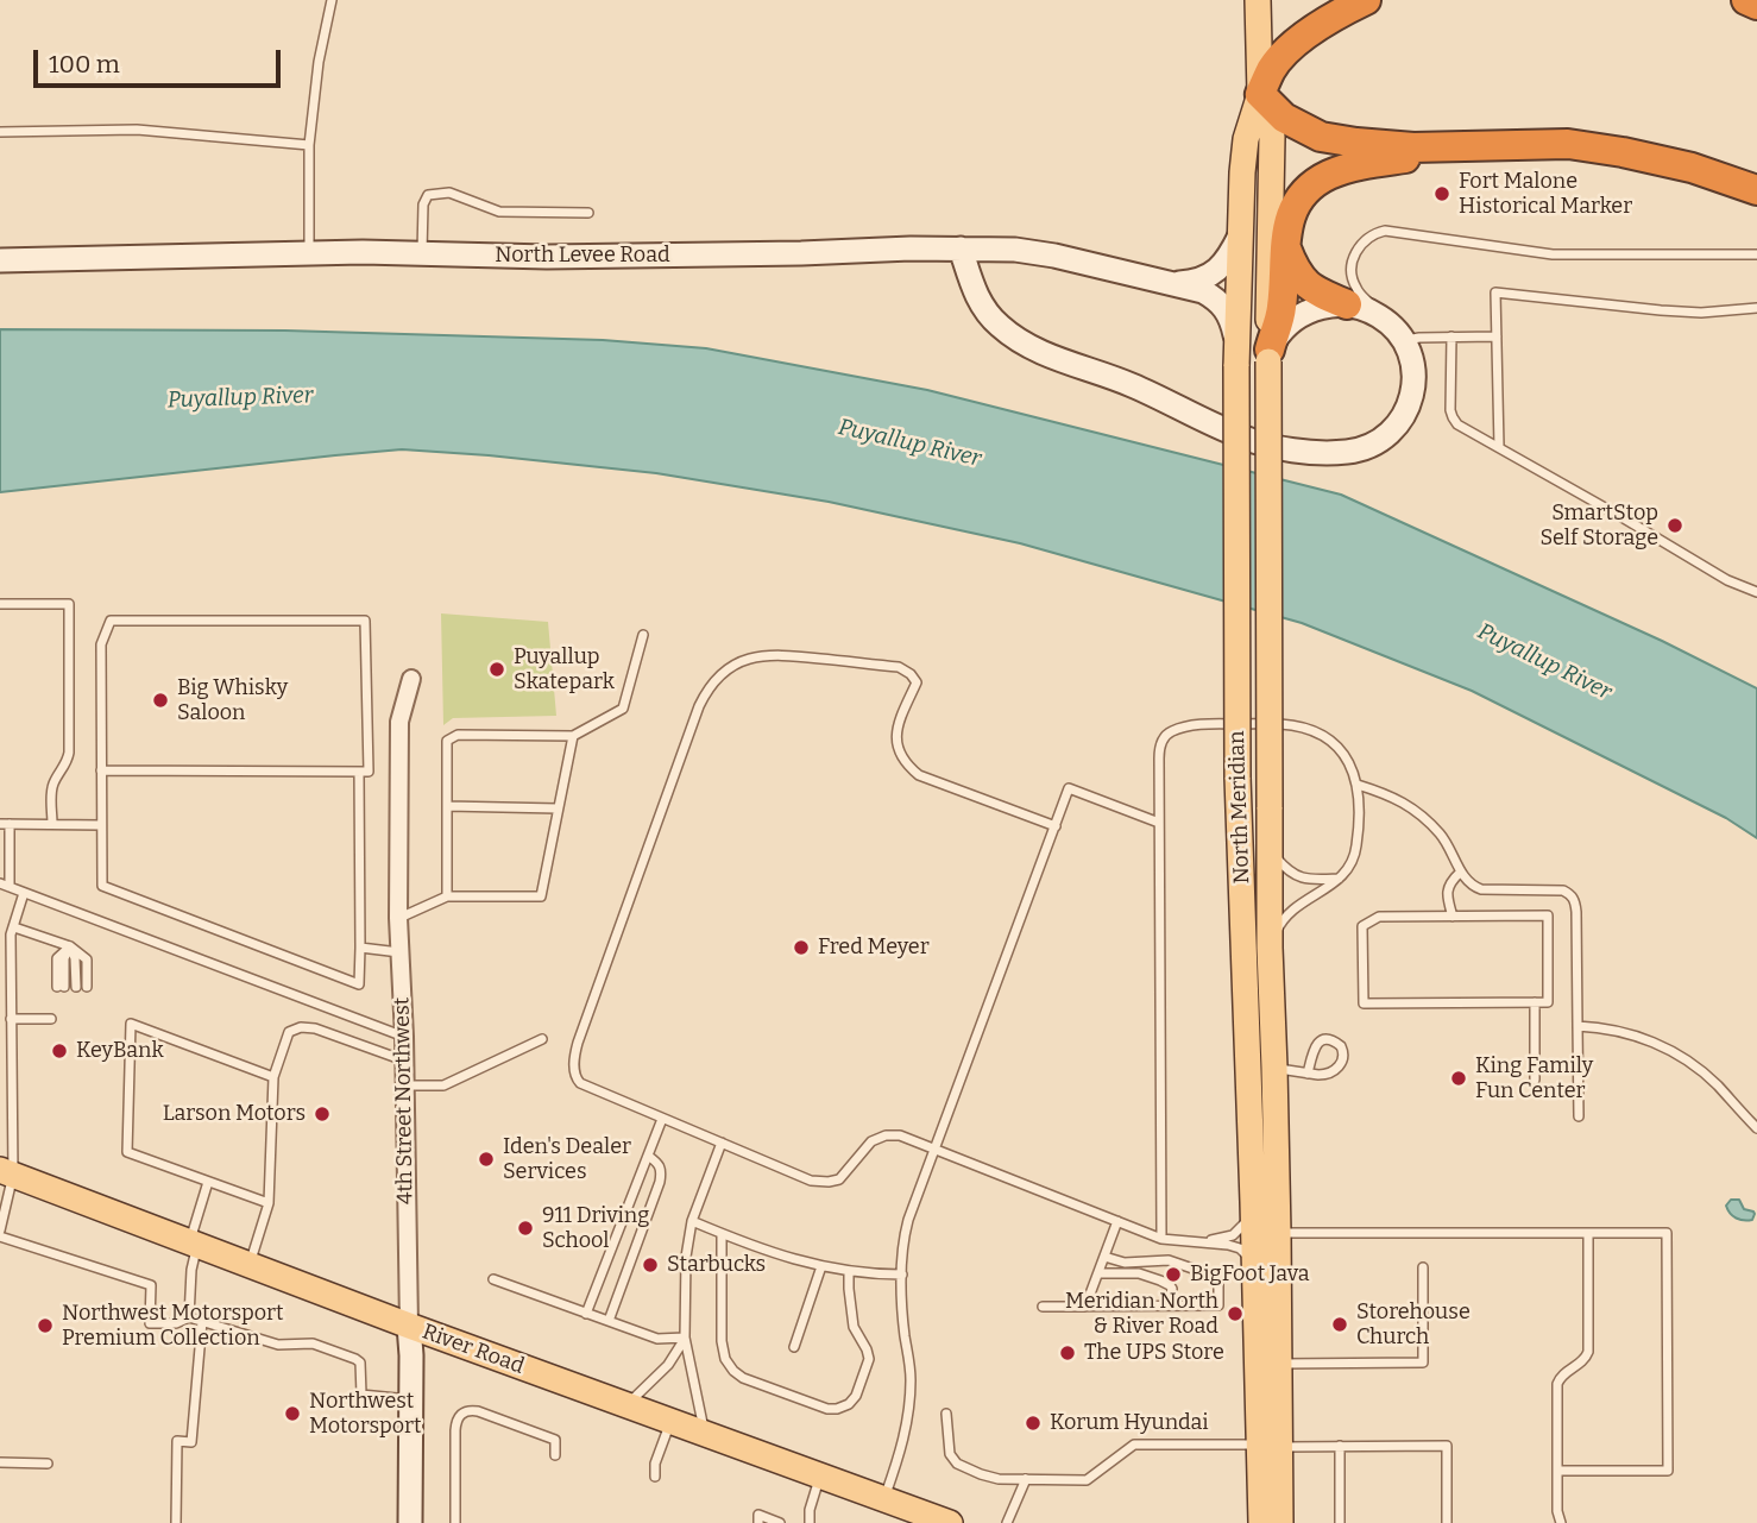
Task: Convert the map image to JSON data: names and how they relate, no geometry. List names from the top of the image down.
{
  "streets": {
    "main road": ["North Meridian", "River Road"],
    "street": ["North Levee Road", "4th Street Northwest"]
  },
  "crossings": [
    ["North Levee Road", "North Meridian"],
    ["4th Street Northwest", "River Road"]
  ],
  "water": ["Puyallup River"],
  "places": [
    "Fort Malone Historical Marker",
    "SmartStop Self Storage",
    "Puyallup Skatepark",
    "Big Whisky Saloon",
    "Fred Meyer",
    "KeyBank",
    "King Family Fun Center",
    "Larson Motors",
    "Iden's Dealer Services",
    "911 Driving School",
    "Starbucks",
    "BigFoot Java",
    "Meridian North & River Road",
    "Storehouse Church",
    "Northwest Motorsport Premium Collection",
    "The UPS Store",
    "Northwest Motorsport",
    "Korum Hyundai"
  ],
  "scale_bar": "100 m"
}
